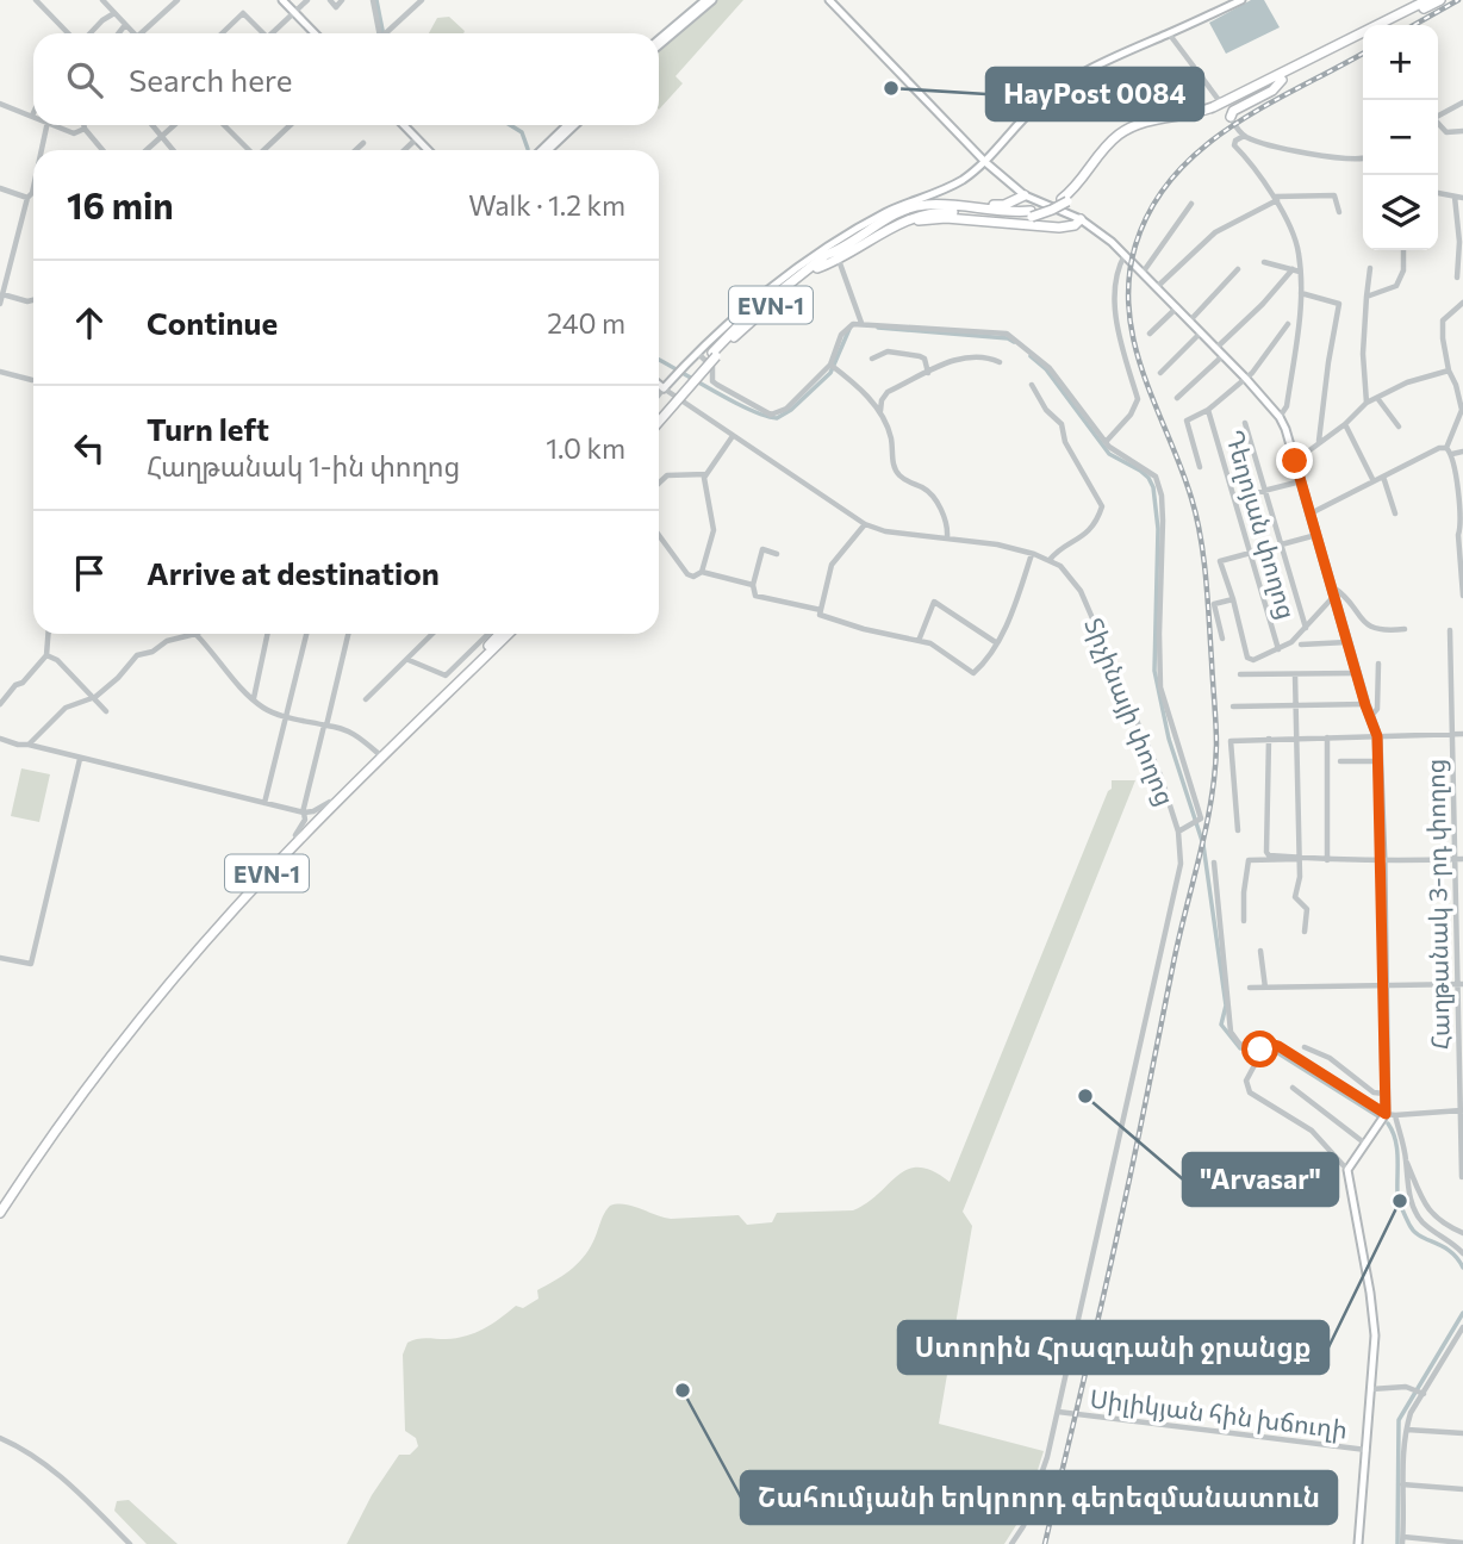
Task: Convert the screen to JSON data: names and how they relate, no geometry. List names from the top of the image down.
{
  "streets": {
    "highway": ["EVN-1"],
    "main road": ["Տիչինայի փողոց"],
    "street": ["Դեղոյան փողոց", "Հաղթանակ 3-րդ փողոց", "Սիլիկյան հին խճուղի"]
  },
  "crossings": [
    ["Տիչինայի փողոց", "Սիլիկյան հին խճուղի"]
  ],
  "places": [
    "HayPost 0084",
    "\"Arvasar\"",
    "Ստորին Հրազդանի ջրանցք",
    "Շահումյանի երկրորդ գերեզմանատուն"
  ],
  "page": {
    "map_buttons": ["+", "−"],
    "search": "Search here",
    "heading": ["16 min", "Walk · 1.2 km"],
    "list": [
      ["Continue", "240 m"],
      ["Turn left", "Հաղթանակ 1-ին փողոց", "1.0 km"],
      "Arrive at destination"
    ]
  }
}
